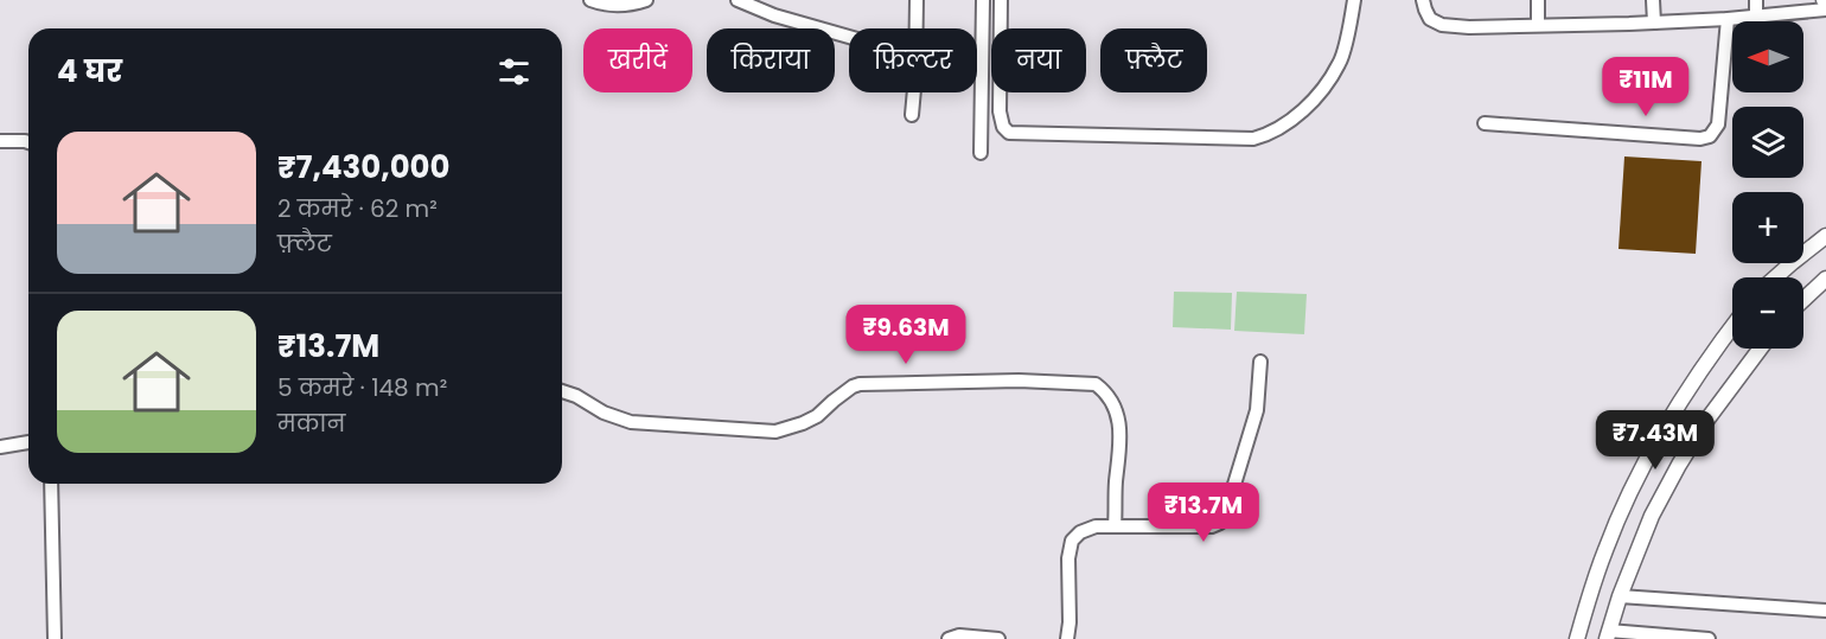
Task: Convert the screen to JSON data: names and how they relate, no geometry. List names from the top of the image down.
{
  "north": "left",
  "page": {
    "map_buttons": ["+", "−"],
    "chip": [
      "खरीदें",
      "किराया",
      "फ़िल्टर",
      "नया",
      "फ़्लैट"
    ],
    "heading": "4 घर",
    "price": [
      "₹11M",
      "₹9.63M",
      "₹7.43M",
      "₹13.7M"
    ],
    "list": [
      {
        "name": "₹7,430,000",
        "note": "2 कमरे · 62 m² · फ़्लैट"
      },
      {
        "name": "₹13.7M",
        "note": "5 कमरे · 148 m² · मकान"
      }
    ]
  }
}
